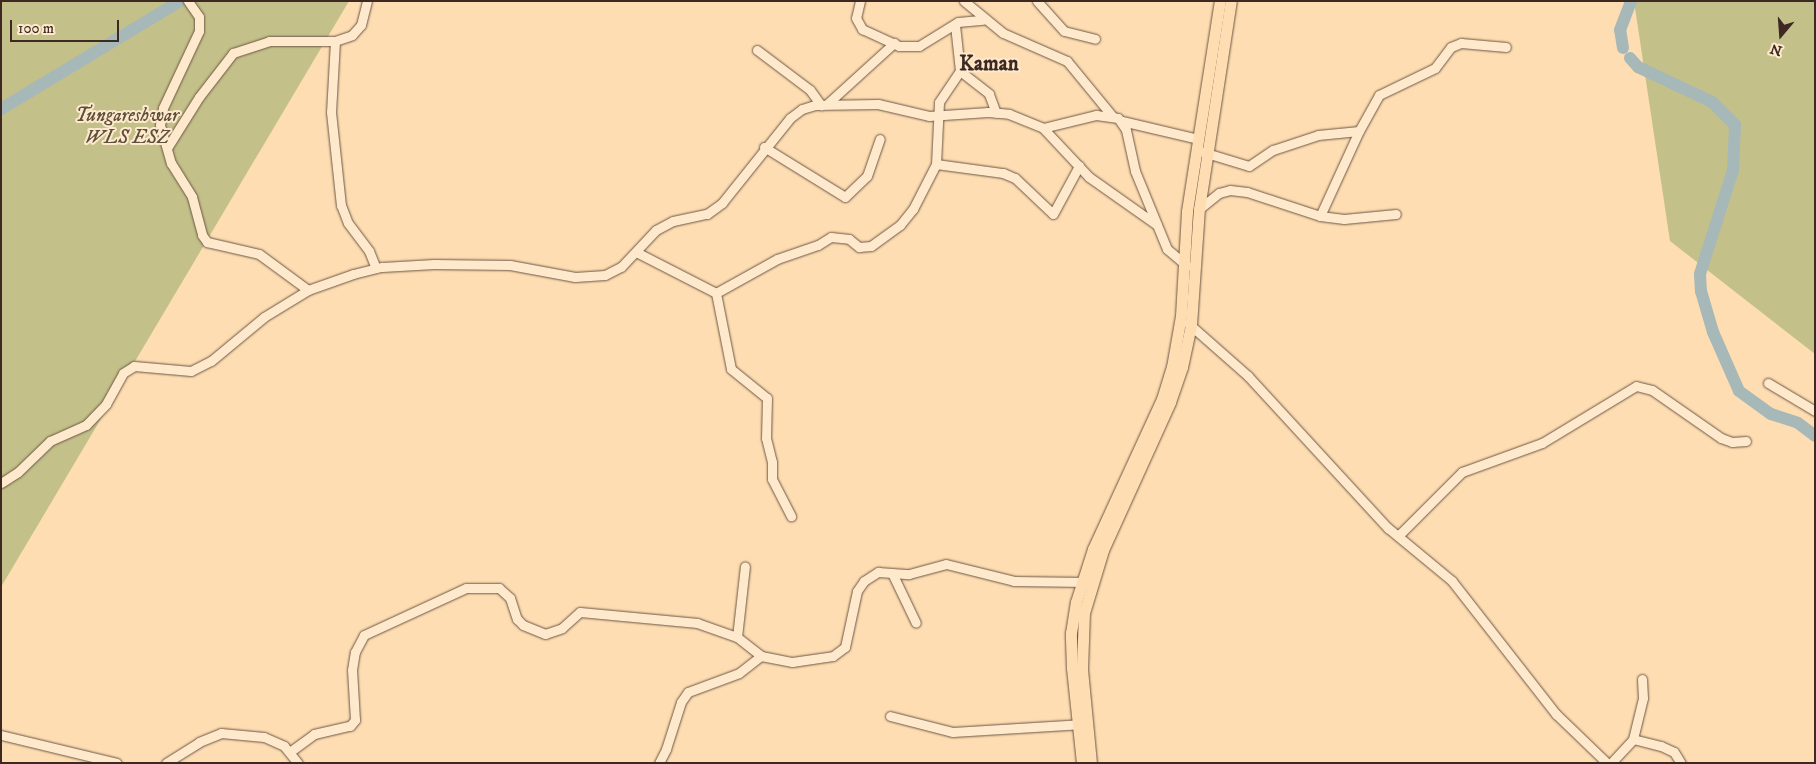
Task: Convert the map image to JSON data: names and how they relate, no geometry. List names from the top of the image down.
{
  "districts": ["Kaman"],
  "parks": ["Tungareshwar WLS ESZ"],
  "scale_bar": "100 m",
  "north": "bottom"
}
